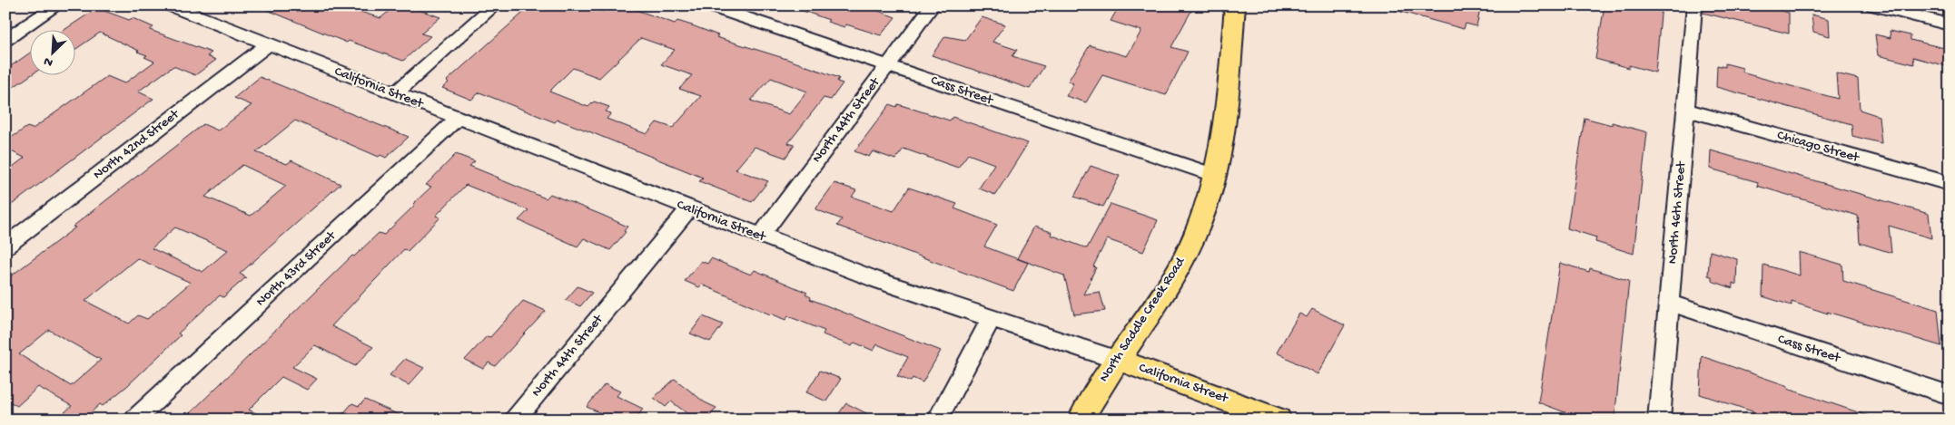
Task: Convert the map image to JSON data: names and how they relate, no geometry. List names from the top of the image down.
{
  "streets": {
    "main road": ["California Street", "North Saddle Creek Road"],
    "street": [
      "Cass Street",
      "North 44th Street",
      "North 42nd Street",
      "Chicago Street",
      "North 46th Street",
      "North 43rd Street"
    ]
  },
  "crossings": [
    ["California Street", "North 44th Street"],
    ["California Street", "North 42nd Street"],
    ["California Street", "North 43rd Street"],
    ["California Street", "North Saddle Creek Road"],
    ["Cass Street", "North 44th Street"],
    ["Cass Street", "North 46th Street"],
    ["Cass Street", "North Saddle Creek Road"],
    ["Chicago Street", "North 46th Street"]
  ],
  "north": "bottom left"
}
